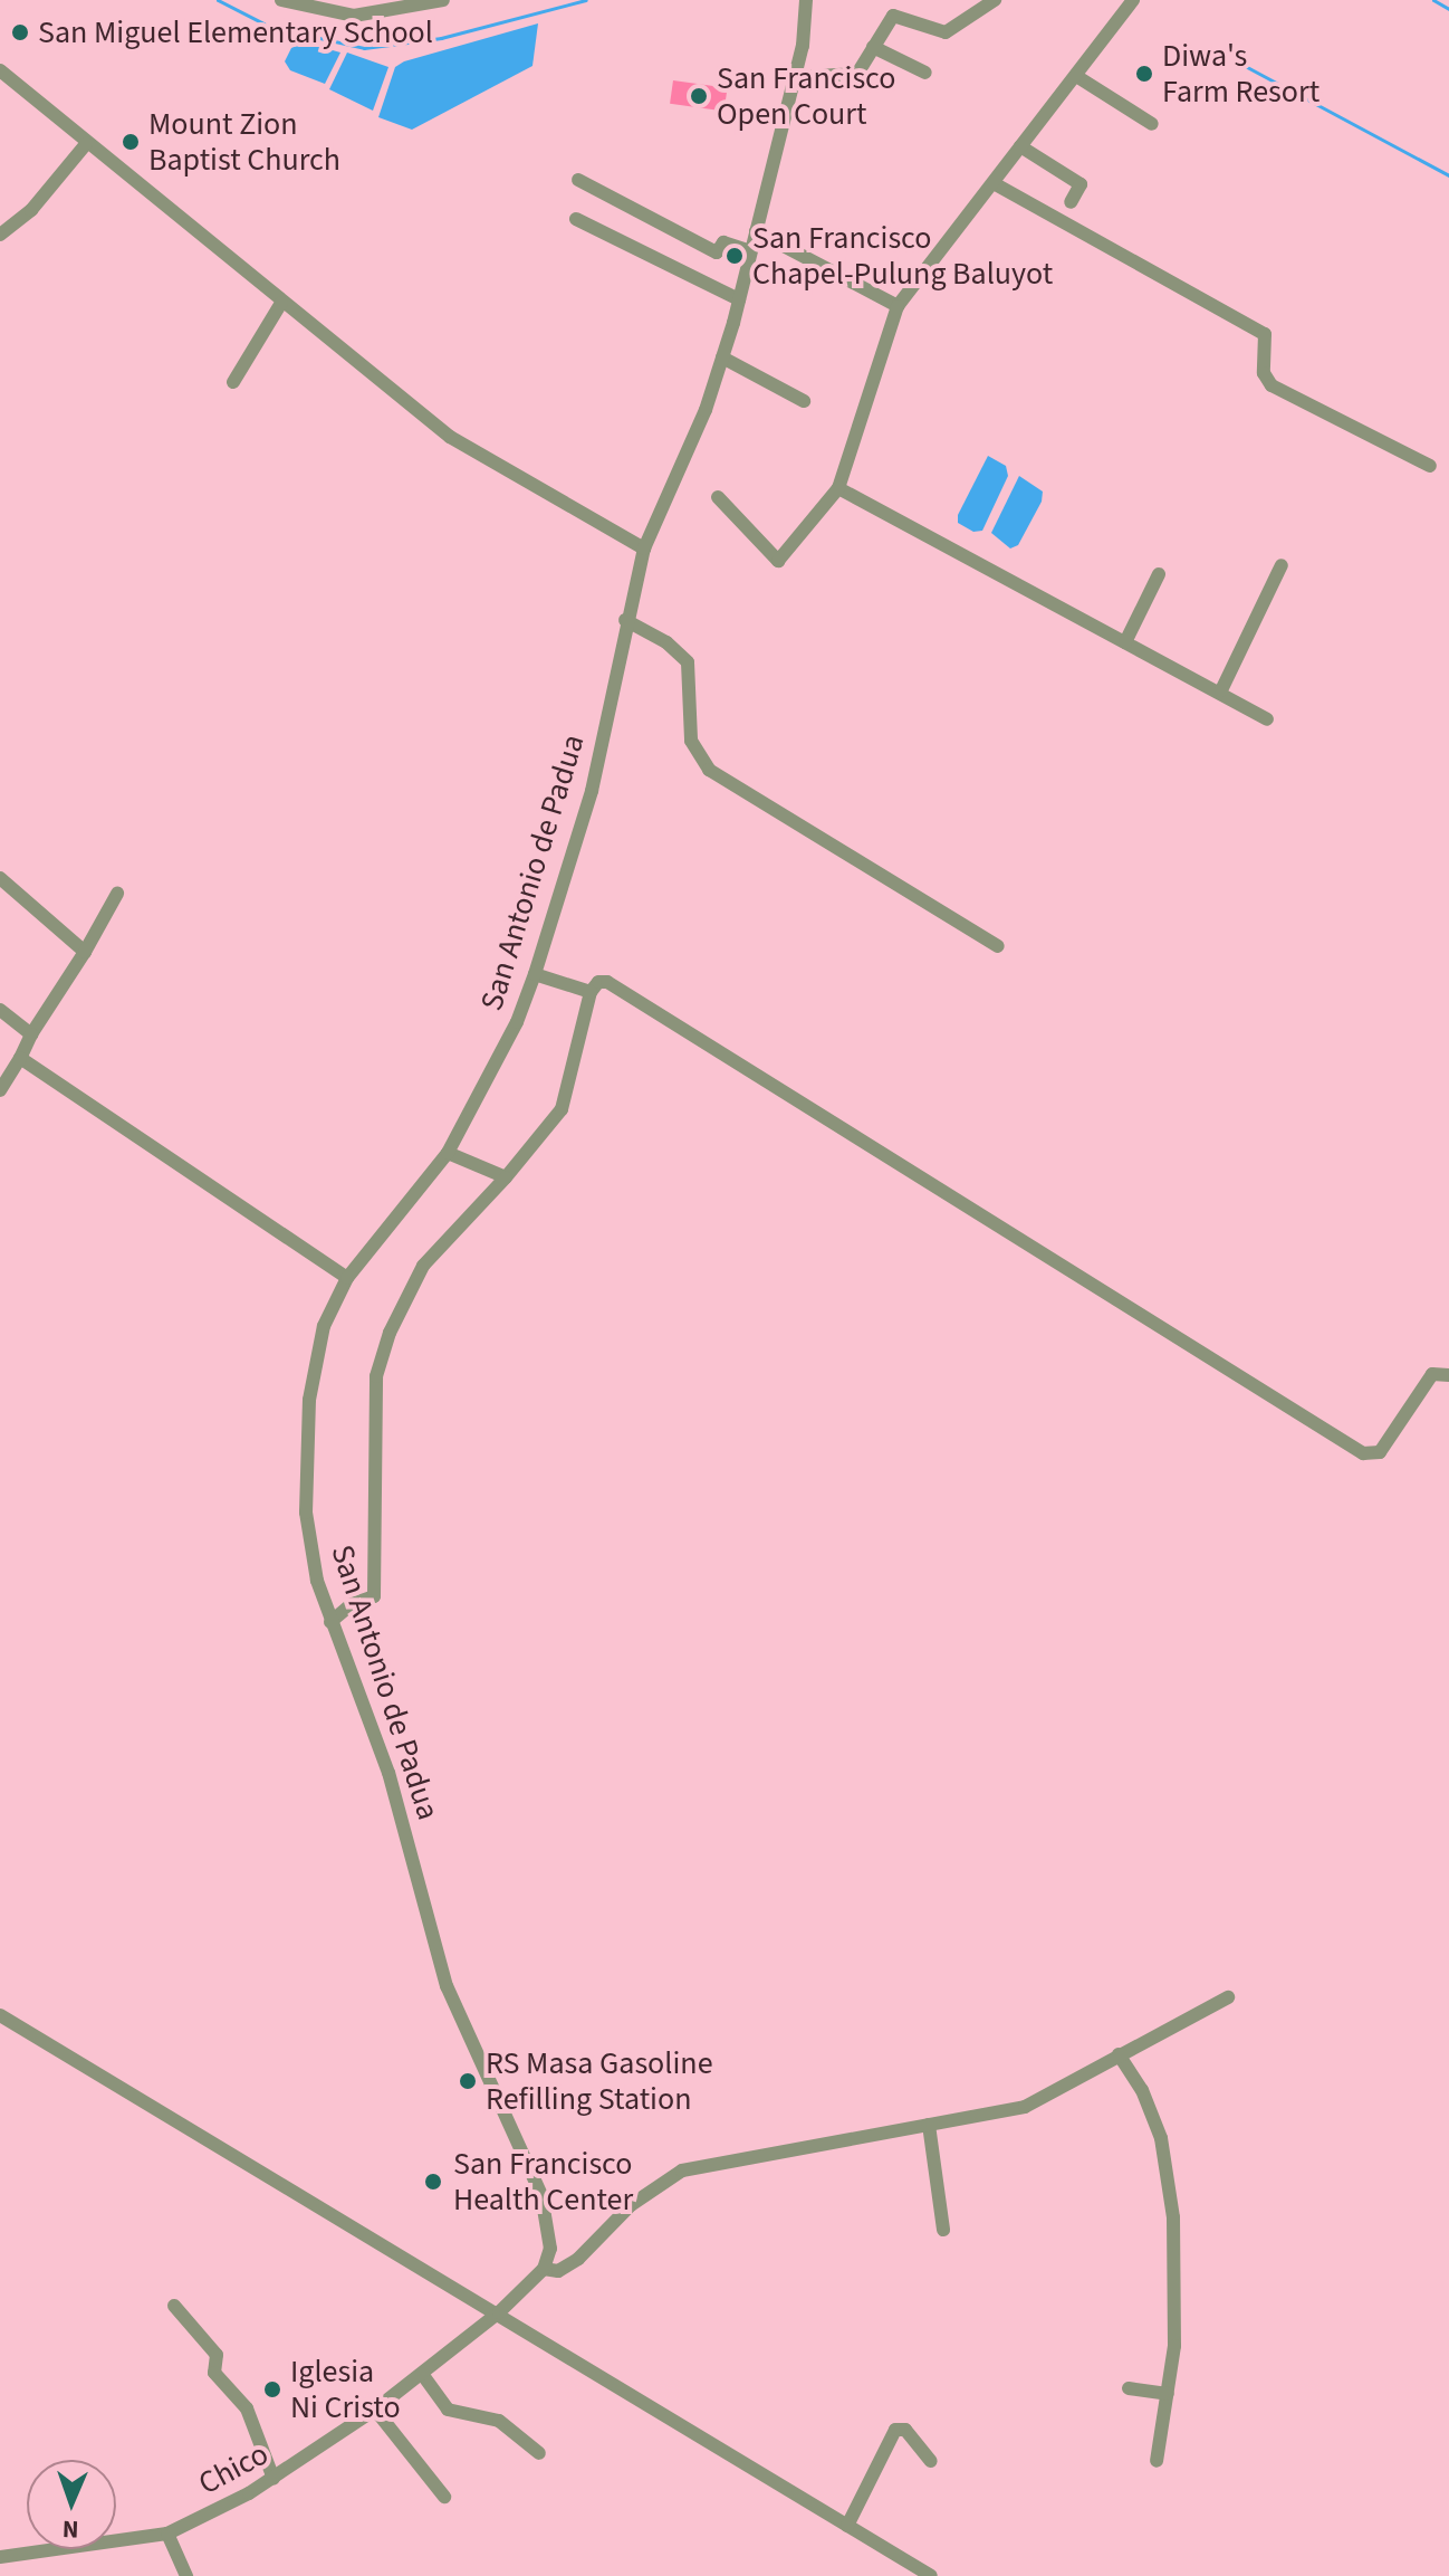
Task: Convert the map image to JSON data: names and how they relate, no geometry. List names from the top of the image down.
{
  "streets": {
    "street": ["San Antonio de Padua", "Chico"]
  },
  "places": [
    "San Miguel Elementary School",
    "Diwa's Farm Resort",
    "San Francisco Open Court",
    "Mount Zion Baptist Church",
    "San Francisco Chapel-Pulung Baluyot",
    "RS Masa Gasoline Refilling Station",
    "San Francisco Health Center",
    "Iglesia Ni Cristo"
  ],
  "north": "bottom"
}
